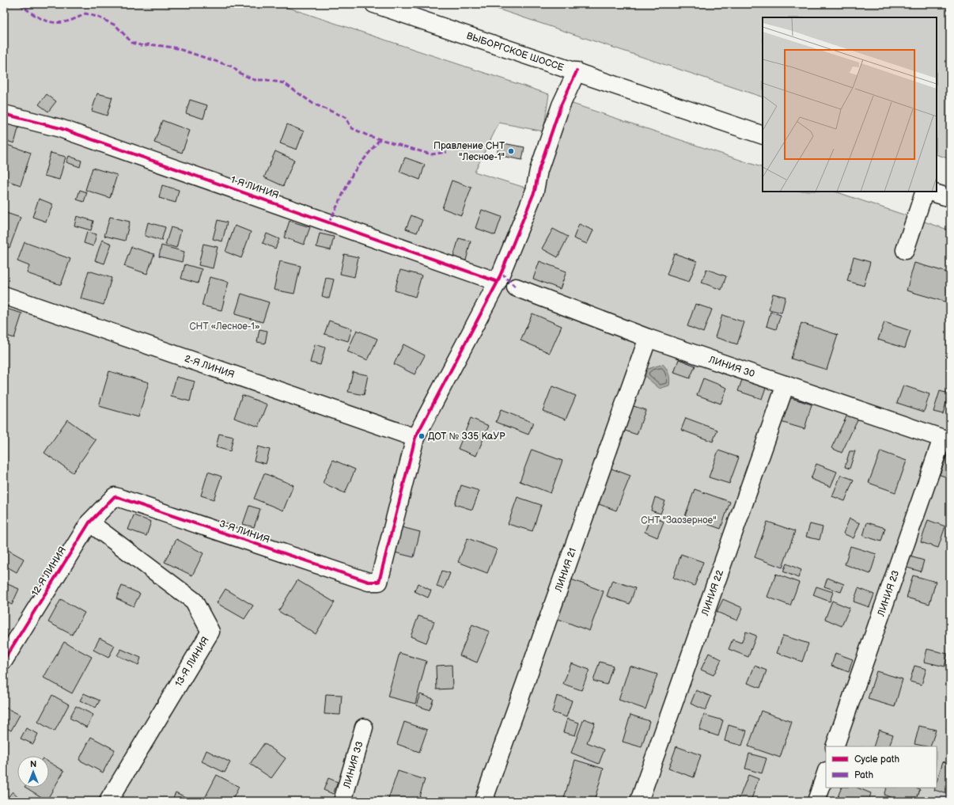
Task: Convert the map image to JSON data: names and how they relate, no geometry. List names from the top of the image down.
{
  "streets": {
    "street": [
      "ВЫБОРГСКОЕ ШОССЕ",
      "1-Я ЛИНИЯ",
      "2-Я ЛИНИЯ",
      "ЛИНИЯ 30",
      "3-Я ЛИНИЯ",
      "ЛИНИЯ 21",
      "12-Я ЛИНИЯ",
      "ЛИНИЯ 22",
      "ЛИНИЯ 23",
      "13-Я ЛИНИЯ",
      "ЛИНИЯ 33"
    ]
  },
  "crossings": [
    ["2-Я ЛИНИЯ", "3-Я ЛИНИЯ"],
    ["ЛИНИЯ 30", "ЛИНИЯ 21"],
    ["ЛИНИЯ 30", "ЛИНИЯ 22"],
    ["ЛИНИЯ 30", "ЛИНИЯ 23"],
    ["3-Я ЛИНИЯ", "12-Я ЛИНИЯ"],
    ["12-Я ЛИНИЯ", "13-Я ЛИНИЯ"]
  ],
  "parks": ["СНТ «Лесное-1»", "СНТ \"Заозерное\""],
  "places": ["Правление СНТ \"Лесное-1\"", "ДОТ № 335 КаУР"],
  "legend": ["Cycle path", "Path"],
  "north": "top"
}
